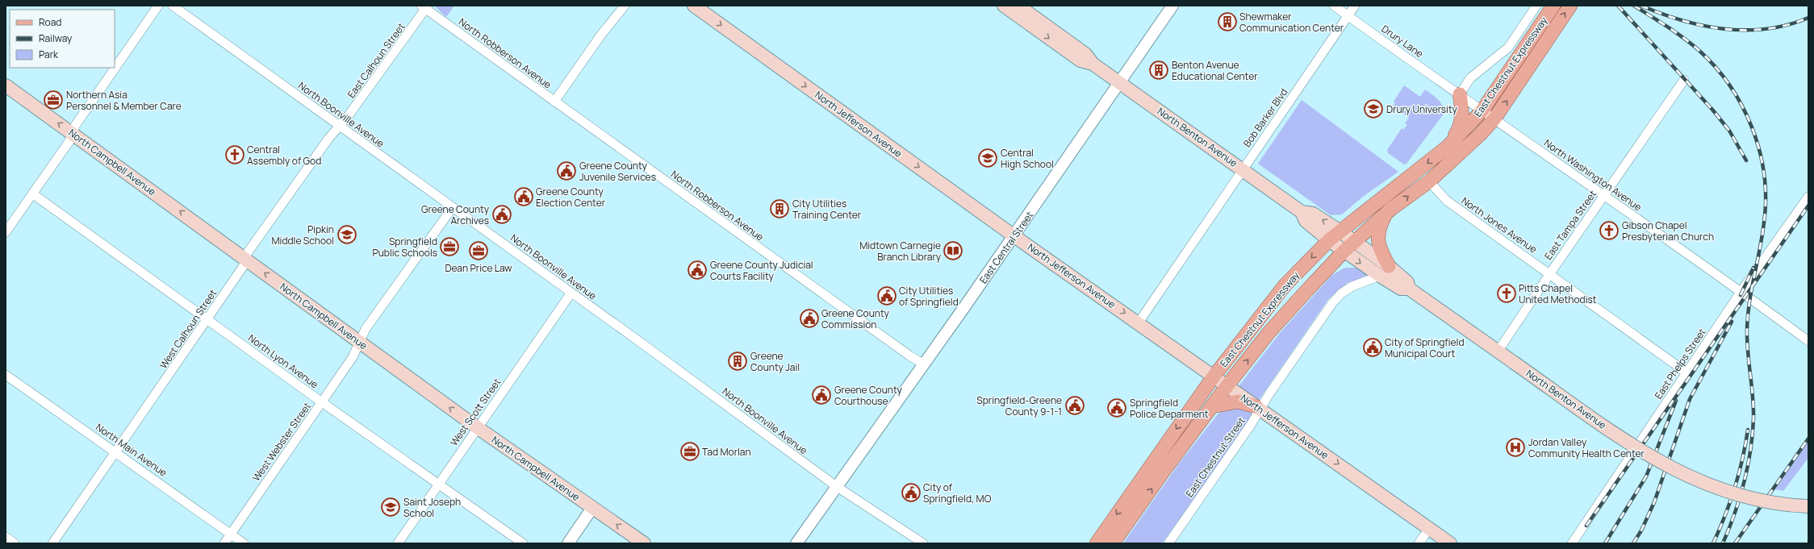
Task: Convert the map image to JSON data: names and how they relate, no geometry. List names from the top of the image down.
{
  "streets": {
    "main road": [
      "East Chestnut Expressway",
      "North Jefferson Avenue",
      "North Benton Avenue",
      "North Campbell Avenue"
    ],
    "street": [
      "Drury Lane",
      "North Robberson Avenue",
      "East Calhoun Street",
      "North Boonville Avenue",
      "Bob Barker Blvd",
      "North Washington Avenue",
      "North Jones Avenue",
      "East Tampa Street",
      "East Central Street",
      "West Calhoun Street",
      "North Lyon Avenue",
      "East Phelps Street",
      "West Scott Street",
      "West Webster Street",
      "North Main Avenue",
      "East Chestnut Street"
    ]
  },
  "crossings": [
    ["Drury Lane", "Bob Barker Blvd"],
    ["Drury Lane", "North Washington Avenue"],
    ["North Robberson Avenue", "East Calhoun Street"],
    ["North Robberson Avenue", "East Central Street"],
    ["East Calhoun Street", "North Boonville Avenue"],
    ["East Calhoun Street", "West Calhoun Street"],
    ["East Chestnut Expressway", "North Jefferson Avenue"],
    ["East Chestnut Expressway", "North Benton Avenue"],
    ["East Chestnut Expressway", "North Washington Avenue"],
    ["East Chestnut Expressway", "North Jones Avenue"],
    ["North Boonville Avenue", "East Central Street"],
    ["North Boonville Avenue", "West Calhoun Street"],
    ["North Boonville Avenue", "West Scott Street"],
    ["North Boonville Avenue", "West Webster Street"],
    ["Bob Barker Blvd", "North Jefferson Avenue"],
    ["Bob Barker Blvd", "North Benton Avenue"],
    ["North Jefferson Avenue", "East Central Street"],
    ["North Jefferson Avenue", "East Chestnut Street"],
    ["North Benton Avenue", "East Tampa Street"],
    ["North Benton Avenue", "East Central Street"],
    ["North Benton Avenue", "East Chestnut Street"],
    ["North Campbell Avenue", "West Calhoun Street"],
    ["North Campbell Avenue", "West Scott Street"],
    ["North Campbell Avenue", "West Webster Street"],
    ["North Washington Avenue", "East Tampa Street"],
    ["North Washington Avenue", "East Phelps Street"],
    ["North Jones Avenue", "East Tampa Street"],
    ["North Jones Avenue", "East Phelps Street"],
    ["West Calhoun Street", "North Lyon Avenue"],
    ["West Calhoun Street", "North Main Avenue"],
    ["North Lyon Avenue", "West Scott Street"],
    ["North Lyon Avenue", "West Webster Street"],
    ["West Webster Street", "North Main Avenue"]
  ],
  "one_way": ["North Jefferson Avenue", "North Campbell Avenue"],
  "places": {
    "building": [
      "Shewmaker Communication Center",
      "Benton Avenue Educational Center",
      "City Utilities Training Center",
      "Greene County Jail"
    ],
    "office": [
      "Northern Asia Personnel & Member Care",
      "Springfield Public Schools",
      "Dean Price Law",
      "Tad Morlan"
    ],
    "school or university": [
      "Drury University",
      "Central High School",
      "Pipkin Middle School",
      "Saint Joseph School"
    ],
    "church": ["Central Assembly of God", "Gibson Chapel Presbyterian Church", "Pitts Chapel United Methodist"],
    "public building": [
      "Greene County Juvenile Services",
      "Greene County Election Center",
      "Greene County Archives",
      "Greene County Judicial Courts Facility",
      "City Utilities of Springfield",
      "Greene County Commission",
      "City of Springfield Municipal Court",
      "Greene County Courthouse",
      "Springfield-Greene County 9-1-1",
      "Springfield Police Deparment",
      "City of Springfield, MO"
    ],
    "library": ["Midtown Carnegie Branch Library"],
    "hospital": ["Jordan Valley Community Health Center"]
  },
  "legend": ["Road", "Railway", "Park"]
}
